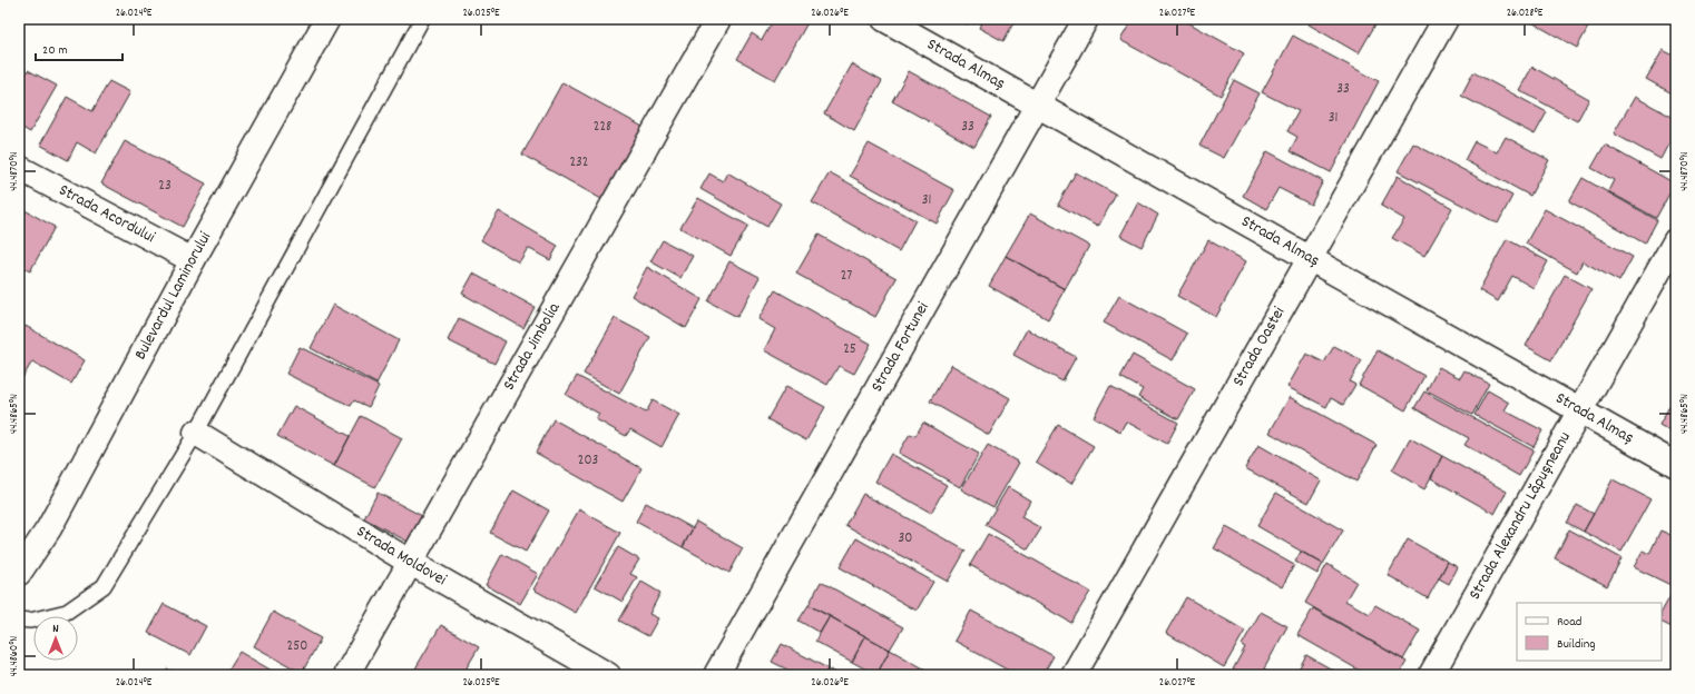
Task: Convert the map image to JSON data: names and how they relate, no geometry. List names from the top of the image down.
{
  "streets": {
    "street": [
      "Strada Almaș",
      "Strada Acordului",
      "Bulevardul Laminorului",
      "Strada Jimbolia",
      "Strada Fortunei",
      "Strada Oastei",
      "Strada Alexandru Lăpușneanu",
      "Strada Moldovei"
    ]
  },
  "crossings": [
    ["Strada Almaș", "Strada Fortunei"],
    ["Strada Almaș", "Strada Oastei"],
    ["Strada Almaș", "Strada Alexandru Lăpușneanu"],
    ["Strada Acordului", "Bulevardul Laminorului"],
    ["Strada Jimbolia", "Strada Moldovei"]
  ],
  "house_numbers": [
    "33",
    "31",
    "228",
    "33",
    "232",
    "23",
    "31",
    "27",
    "25",
    "203",
    "30",
    "250"
  ],
  "legend": ["Road", "Building"],
  "scale_bar": "20 m",
  "north": "top",
  "coordinates": [
    "26.024°E",
    "26.025°E",
    "26.026°E",
    "26.027°E",
    "26.028°E",
    "44.4870°N",
    "44.4865°N",
    "44.4860°N"
  ]
}
